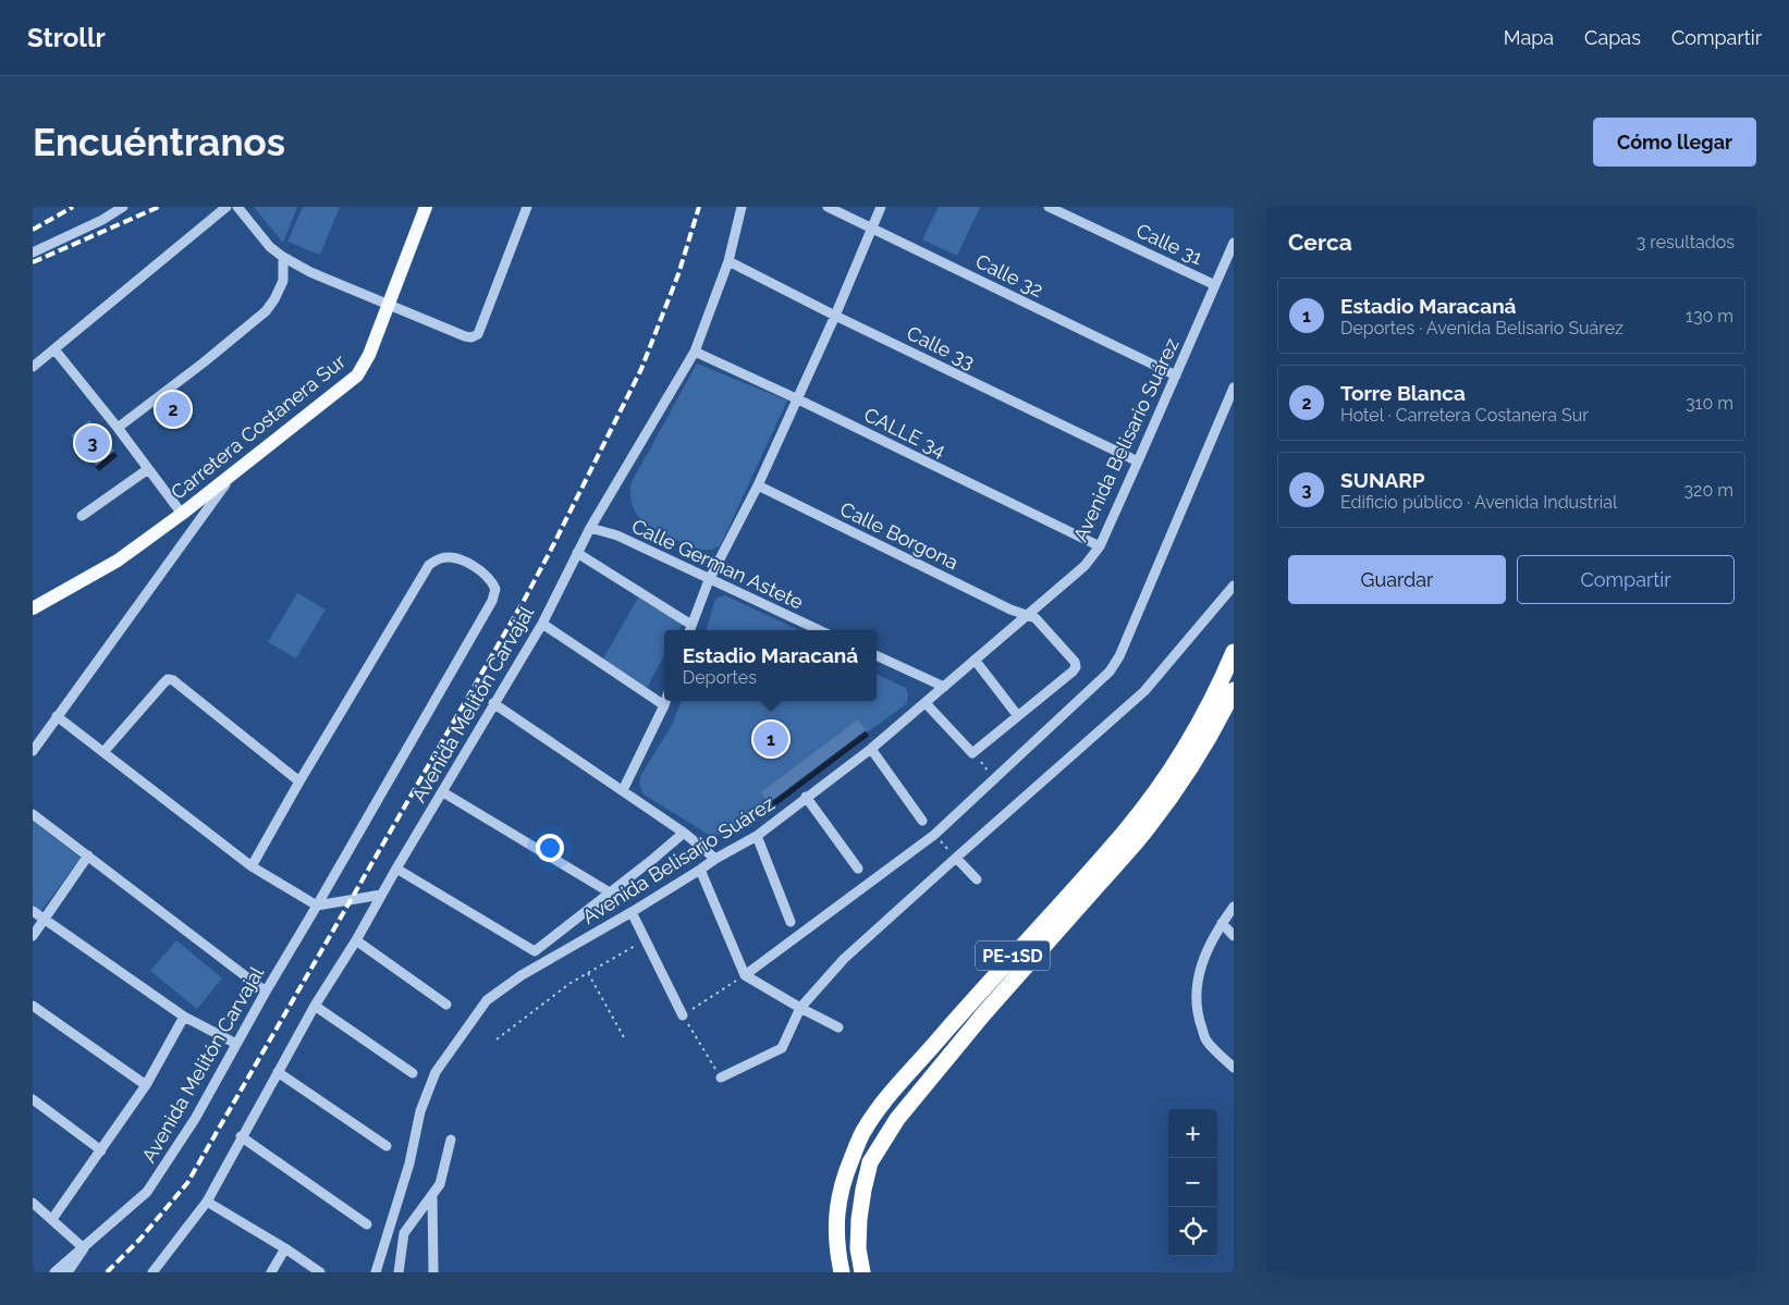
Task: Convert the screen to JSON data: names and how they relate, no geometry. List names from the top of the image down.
{
  "streets": {
    "highway": ["PE-1SD"],
    "main road": ["Carretera Costanera Sur"],
    "street": [
      "Calle 31",
      "Calle 32",
      "Calle 33",
      "CALLE 34",
      "Avenida Belisario Suárez",
      "Calle Borgona",
      "Calle German Astete",
      "Avenida Melitón Carvajal"
    ]
  },
  "crossings": [
    ["Calle 31", "Avenida Belisario Suárez"],
    ["Calle 32", "Avenida Belisario Suárez"],
    ["Calle 33", "Avenida Belisario Suárez"],
    ["Calle 33", "Avenida Melitón Carvajal"],
    ["CALLE 34", "Avenida Belisario Suárez"],
    ["CALLE 34", "Avenida Melitón Carvajal"],
    ["Avenida Belisario Suárez", "Calle Borgona"],
    ["Calle German Astete", "Avenida Melitón Carvajal"]
  ],
  "page": {
    "header": "Strollr",
    "nav": ["Mapa", "Capas", "Compartir"],
    "buttons": [
      "Cómo llegar",
      ["Guardar", "Compartir"]
    ],
    "title": "Encuéntranos",
    "heading": ["Cerca", "3 resultados"],
    "list": [
      {
        "mark": "1",
        "name": "Estadio Maracaná",
        "note": "Deportes · Avenida Belisario Suárez",
        "value": "130 m"
      },
      {
        "mark": "2",
        "name": "Torre Blanca",
        "note": "Hotel · Carretera Costanera Sur",
        "value": "310 m"
      },
      {
        "mark": "3",
        "name": "SUNARP",
        "note": "Edificio público · Avenida Industrial",
        "value": "320 m"
      }
    ],
    "pins": ["2", "3", "1"],
    "popup": ["Estadio Maracaná", "Deportes"],
    "map_buttons": ["+", "−"]
  }
}
